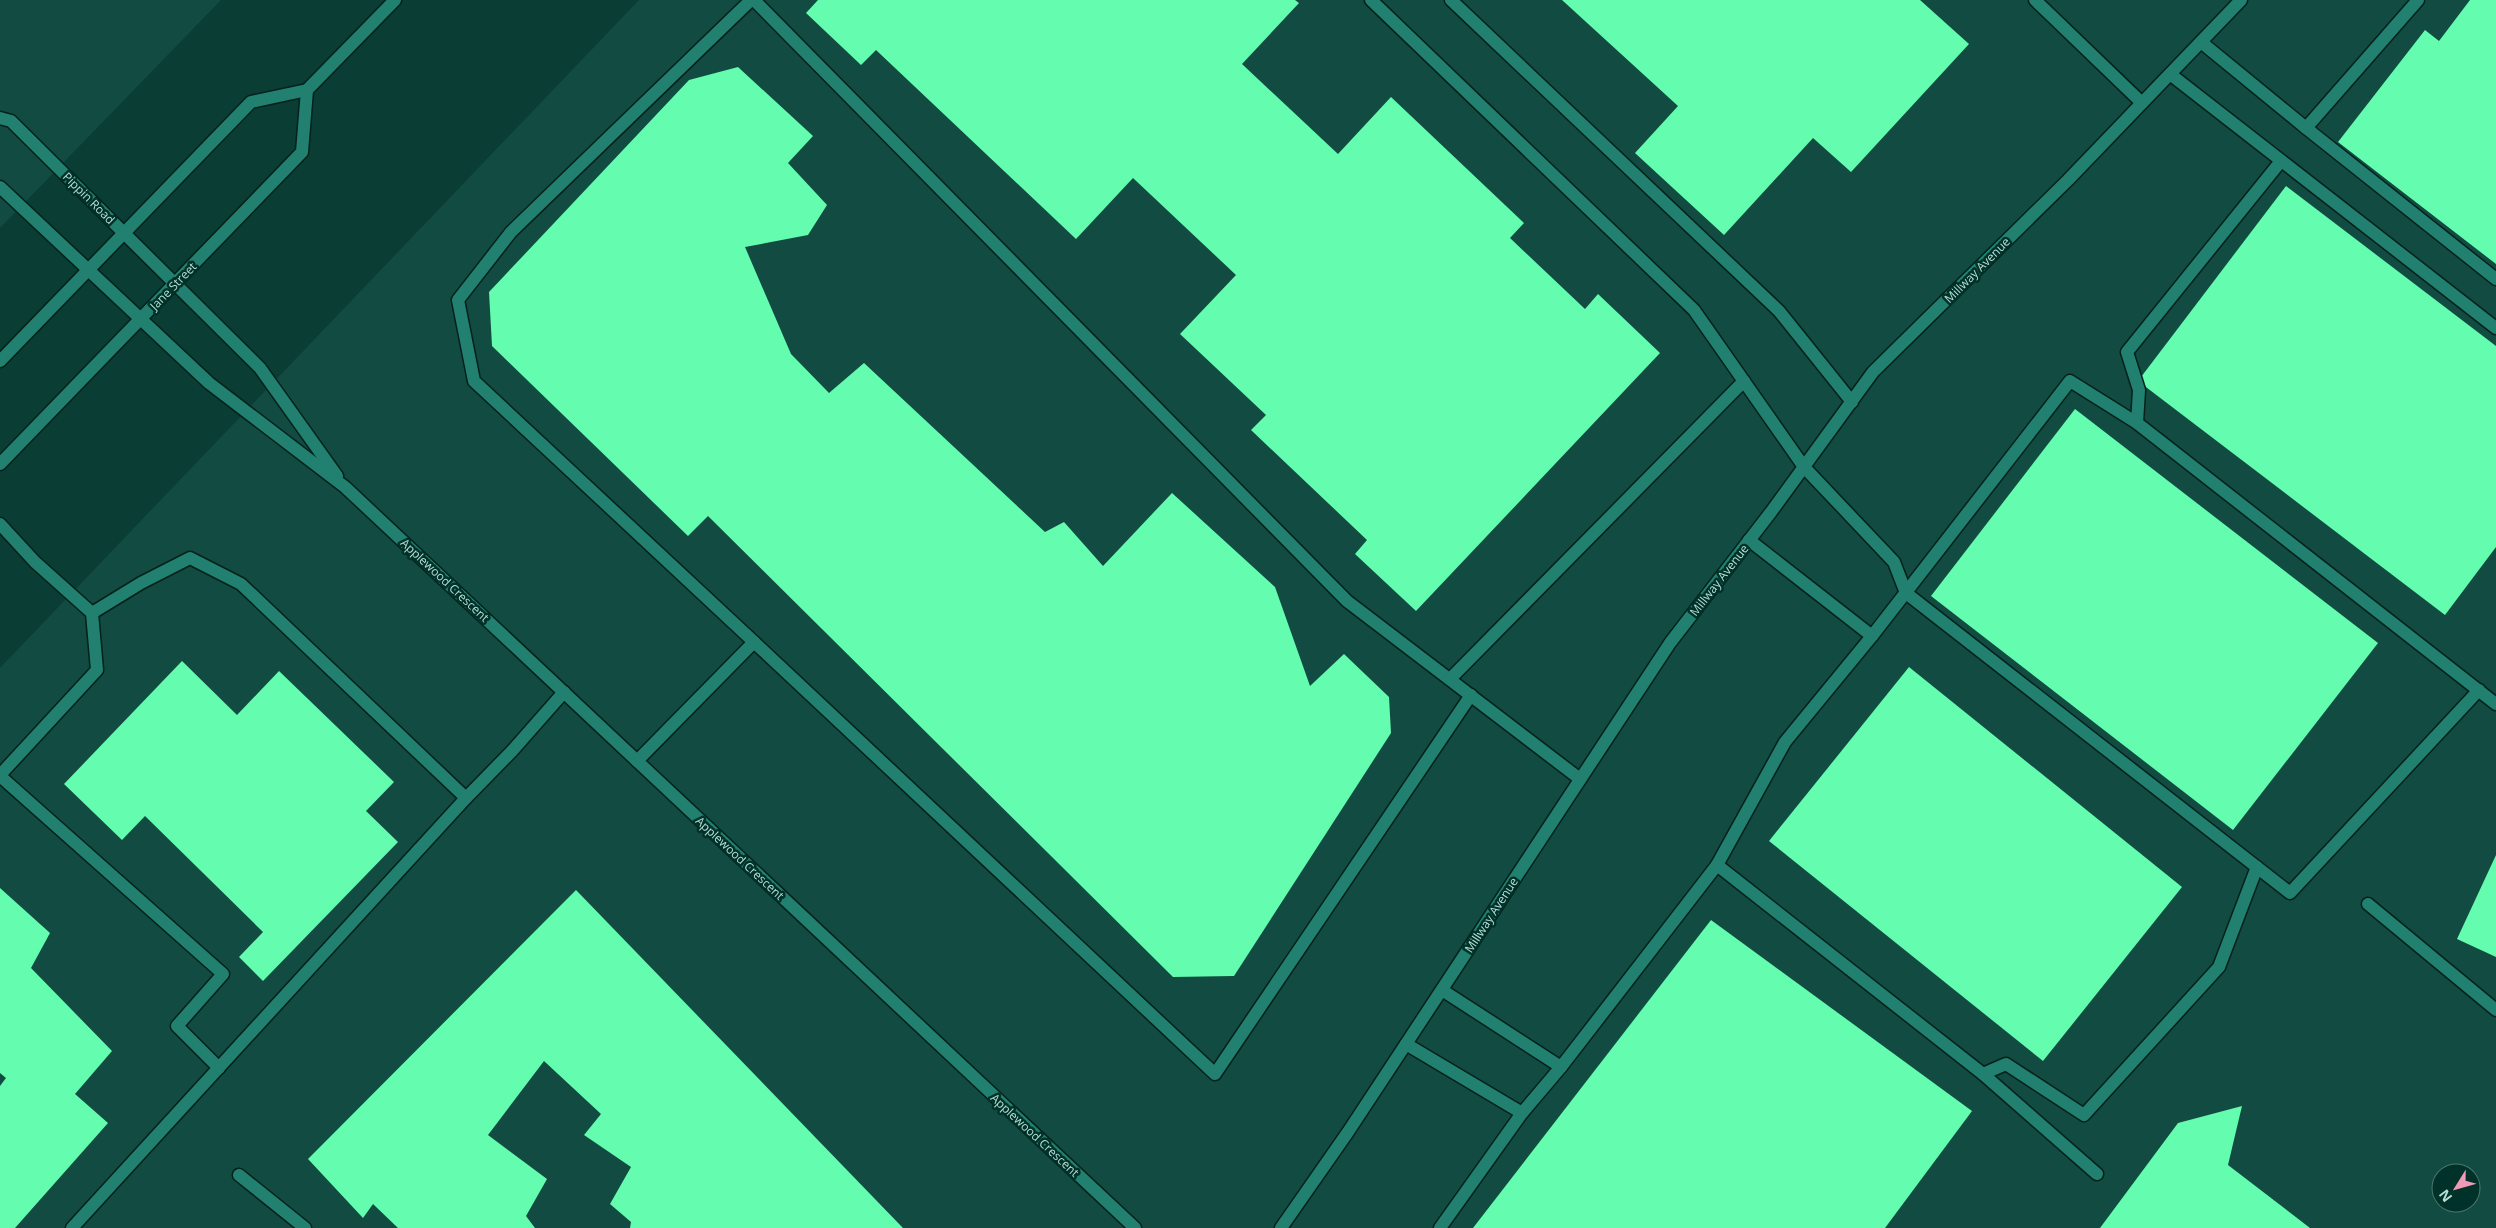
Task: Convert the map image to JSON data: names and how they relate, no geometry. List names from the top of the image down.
{
  "streets": {
    "street": [
      "Pippin Road",
      "Millway Avenue",
      "Jane Street",
      "Applewood Crescent"
    ]
  },
  "crossings": [
    ["Pippin Road", "Jane Street"],
    ["Pippin Road", "Applewood Crescent"],
    ["Jane Street", "Applewood Crescent"]
  ],
  "north": "bottom left"
}
